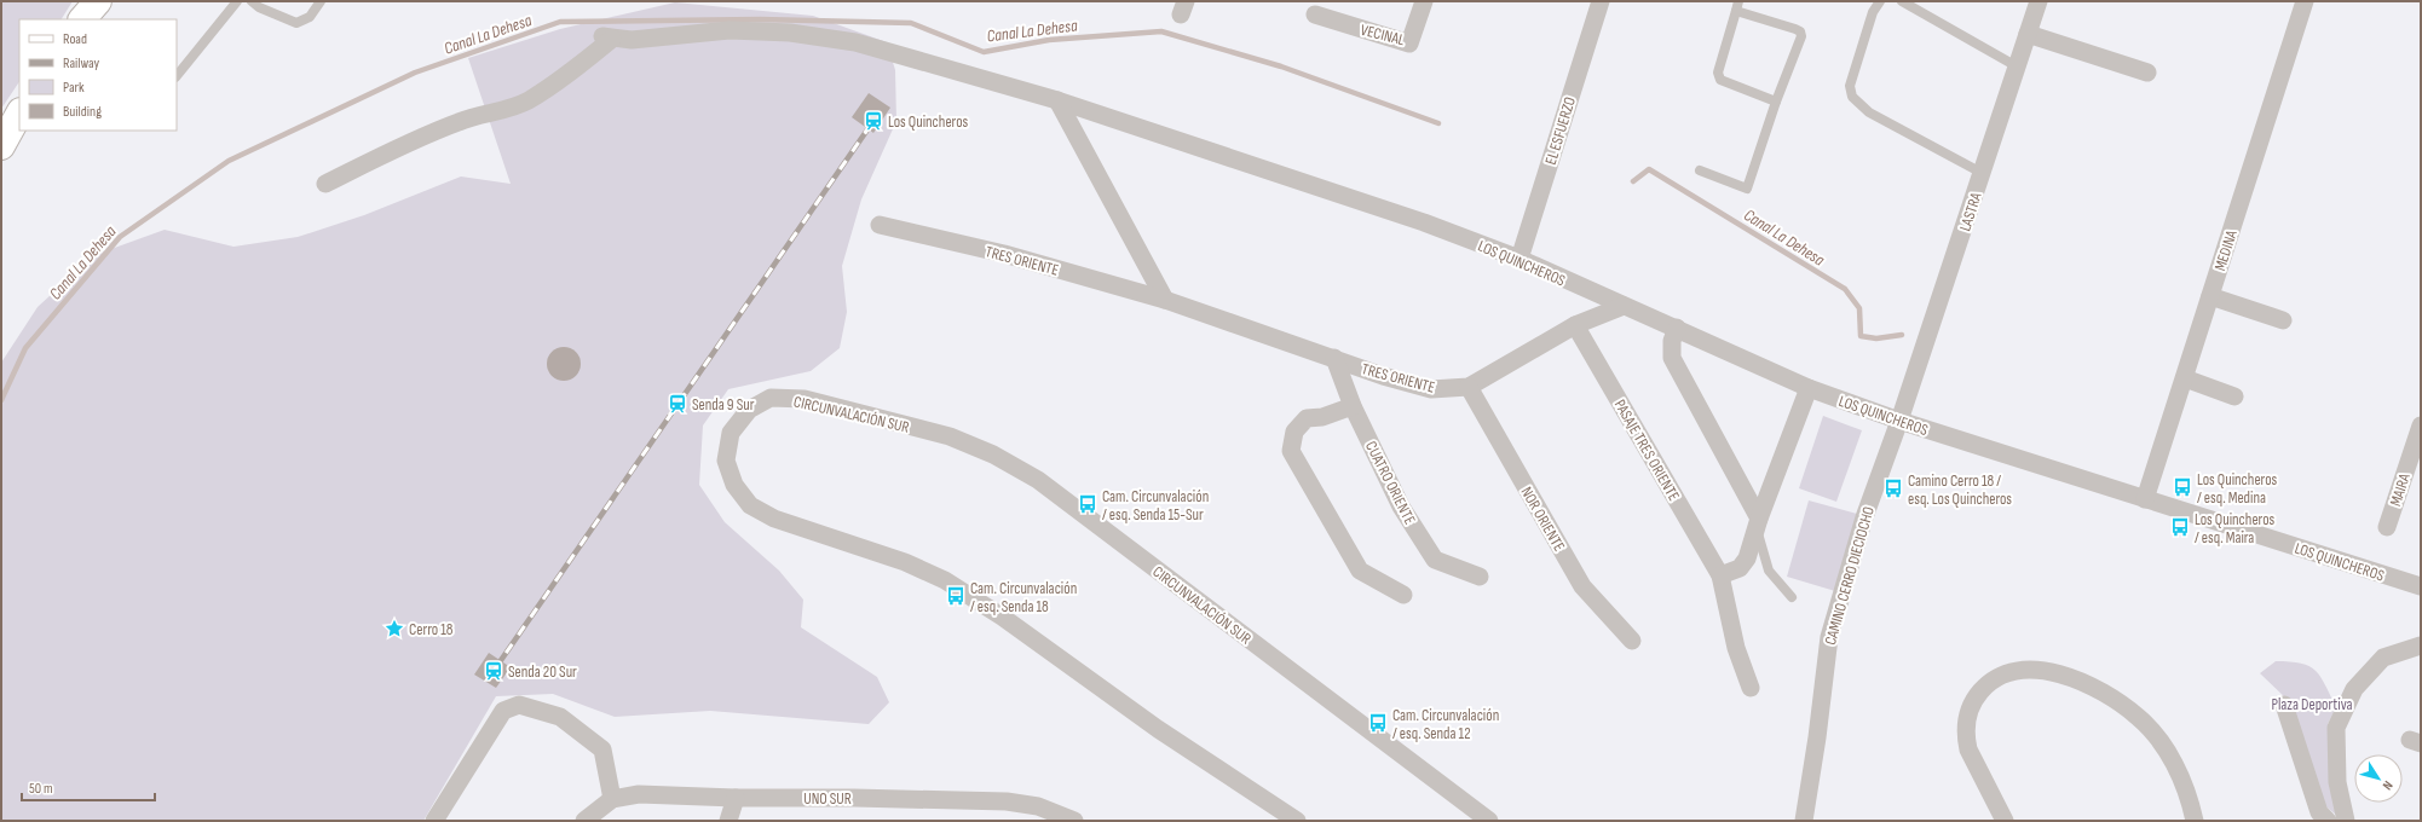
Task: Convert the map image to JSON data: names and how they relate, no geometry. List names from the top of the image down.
{
  "streets": {
    "street": [
      "VECINAL",
      "EL ESFUERZO",
      "LASTRA",
      "MEDINA",
      "TRES ORIENTE",
      "LOS QUINCHEROS",
      "CIRCUNVALACIÓN SUR",
      "PASAJE TRES ORIENTE",
      "CUATRO ORIENTE",
      "MAIRA",
      "NOR ORIENTE",
      "CAMINO CERRO DIECIOCHO",
      "UNO SUR"
    ]
  },
  "crossings": [
    ["EL ESFUERZO", "LOS QUINCHEROS"],
    ["LASTRA", "LOS QUINCHEROS"],
    ["LASTRA", "CAMINO CERRO DIECIOCHO"],
    ["MEDINA", "LOS QUINCHEROS"],
    ["TRES ORIENTE", "LOS QUINCHEROS"],
    ["TRES ORIENTE", "PASAJE TRES ORIENTE"],
    ["TRES ORIENTE", "CUATRO ORIENTE"],
    ["TRES ORIENTE", "NOR ORIENTE"],
    ["LOS QUINCHEROS", "CAMINO CERRO DIECIOCHO"]
  ],
  "water": ["Canal La Dehesa"],
  "parks": ["Plaza Deportiva"],
  "places": {
    "station": ["Los Quincheros", "Senda 9 Sur", "Senda 20 Sur"],
    "bus stop": [
      "Los Quincheros / esq. Medina",
      "Camino Cerro 18 / esq. Los Quincheros",
      "Cam. Circunvalación / esq. Senda 15-Sur",
      "Los Quincheros / esq. Maira",
      "Cam. Circunvalación / esq. Senda 18",
      "Cam. Circunvalación / esq. Senda 12"
    ],
    "place": ["Cerro 18"]
  },
  "legend": [
    "Road",
    "Railway",
    "Park",
    "Building"
  ],
  "scale_bar": "50 m",
  "north": "bottom right"
}
